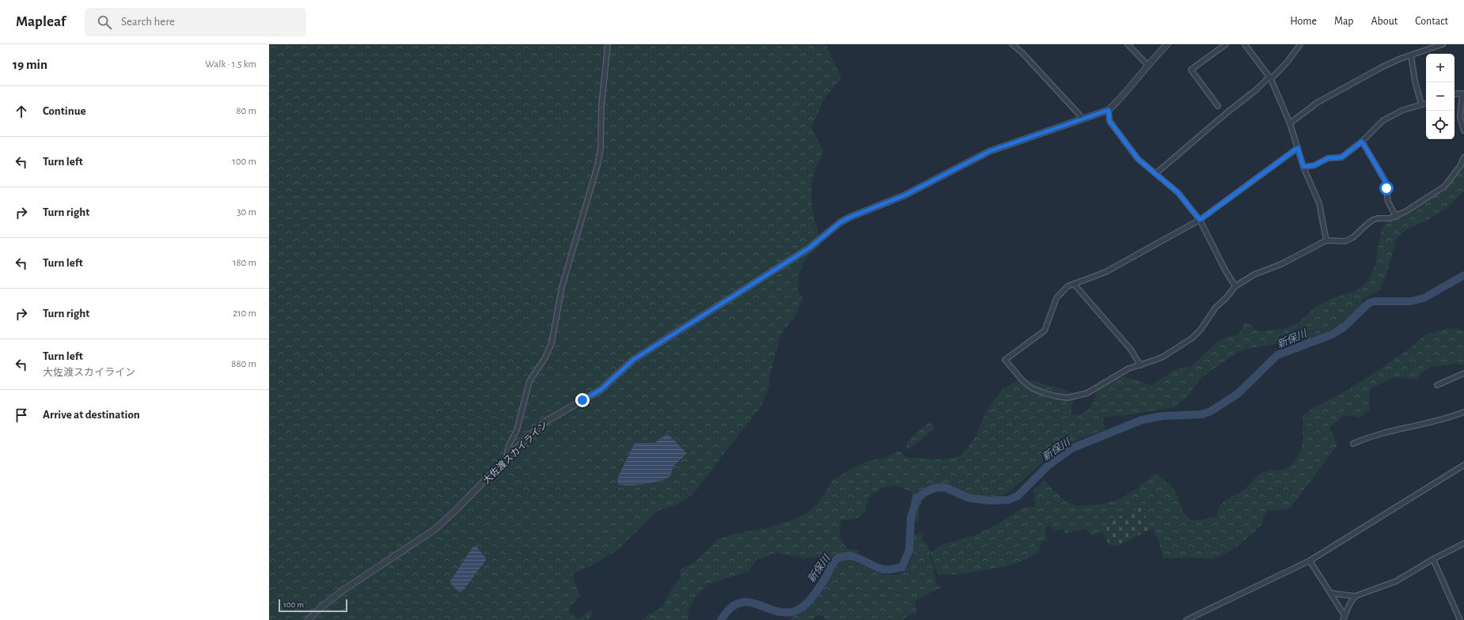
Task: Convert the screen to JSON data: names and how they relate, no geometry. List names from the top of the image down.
{
  "streets": {
    "street": ["大佐渡スカイライン"]
  },
  "water": ["新保川"],
  "scale_bar": "100 m",
  "page": {
    "header": "Mapleaf",
    "search": "Search here",
    "nav": [
      "Home",
      "Map",
      "About",
      "Contact"
    ],
    "heading": ["19 min", "Walk · 1.5 km"],
    "map_buttons": ["+", "−"],
    "list": [
      ["Continue", "80 m"],
      ["Turn left", "100 m"],
      ["Turn right", "30 m"],
      ["Turn left", "180 m"],
      ["Turn right", "210 m"],
      ["Turn left", "大佐渡スカイライン", "880 m"],
      "Arrive at destination"
    ],
    "scale": "100 m"
  }
}
